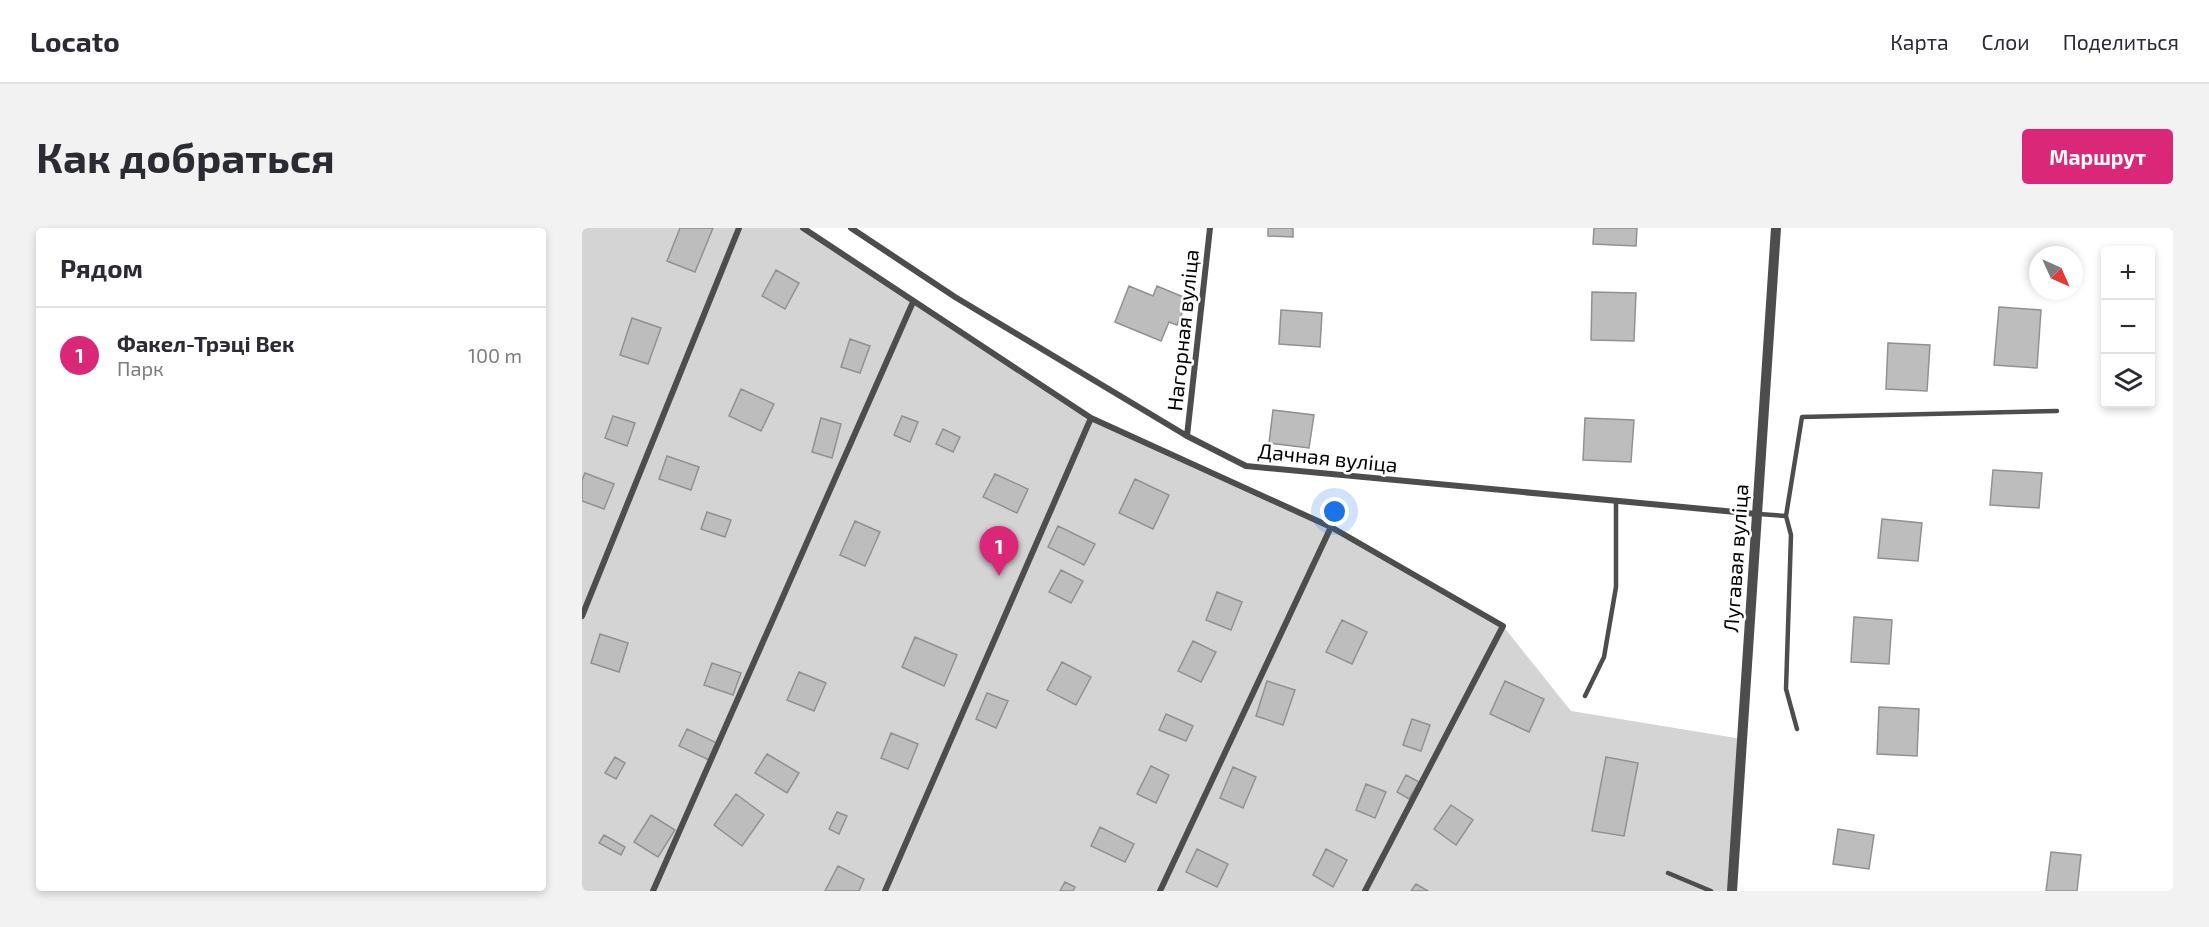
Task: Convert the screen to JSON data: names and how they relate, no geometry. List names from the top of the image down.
{
  "streets": {
    "street": ["Нагорная вуліца", "Дачная вуліца", "Лугавая вуліца"]
  },
  "crossings": [
    ["Нагорная вуліца", "Дачная вуліца"],
    ["Дачная вуліца", "Лугавая вуліца"]
  ],
  "north": "bottom right",
  "page": {
    "header": "Locato",
    "nav": ["Карта", "Слои", "Поделиться"],
    "buttons": "Маршрут",
    "title": "Как добраться",
    "heading": "Рядом",
    "map_buttons": ["+", "−"],
    "list": [
      {
        "mark": "1",
        "name": "Факел-Трэці Век",
        "note": "Парк",
        "value": "100 m"
      }
    ],
    "pins": "1"
  }
}
